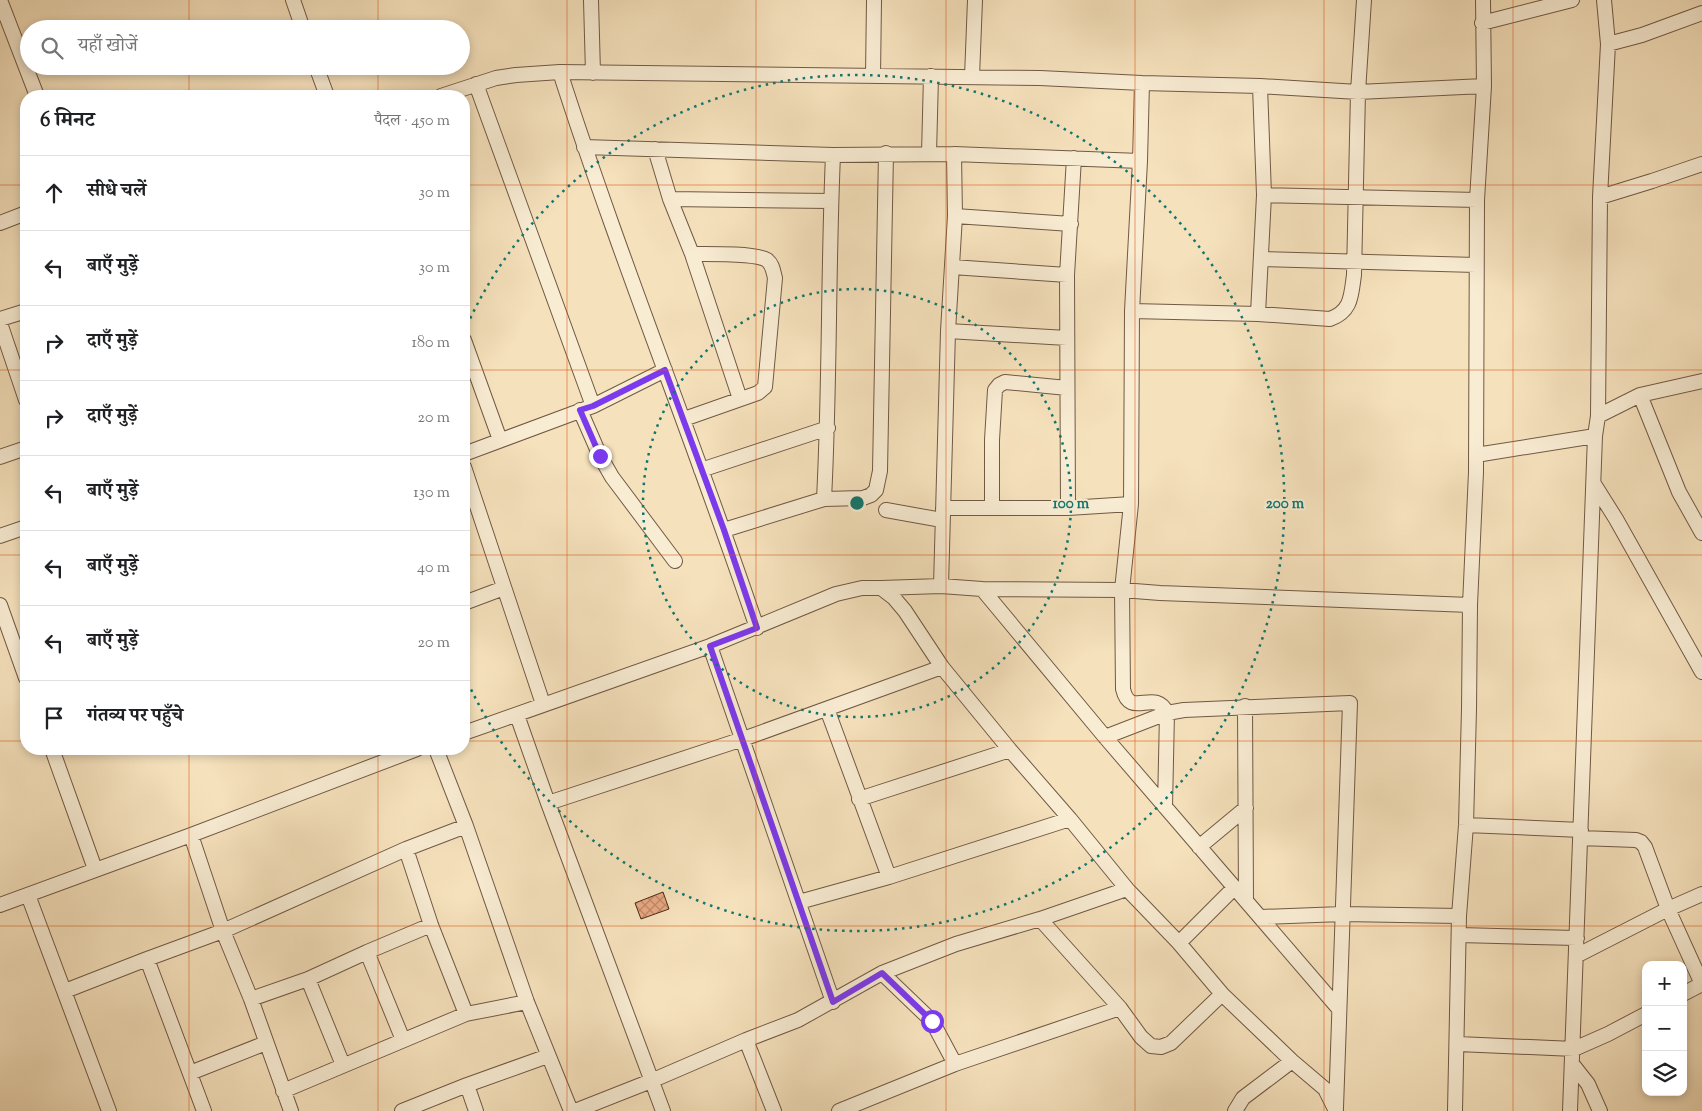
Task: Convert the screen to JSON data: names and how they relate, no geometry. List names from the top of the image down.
{
  "page": {
    "search": "यहाँ खोजें",
    "heading": ["6 मिनट", "पैदल · 450 m"],
    "list": [
      ["सीधे चलें", "30 m"],
      ["बाएँ मुड़ें", "30 m"],
      ["दाएँ मुड़ें", "180 m"],
      ["दाएँ मुड़ें", "20 m"],
      ["बाएँ मुड़ें", "130 m"],
      ["बाएँ मुड़ें", "40 m"],
      ["बाएँ मुड़ें", "20 m"],
      "गंतव्य पर पहुँचे"
    ],
    "map_buttons": ["+", "−"]
  },
  "rings": ["100 m", "200 m"]
}
